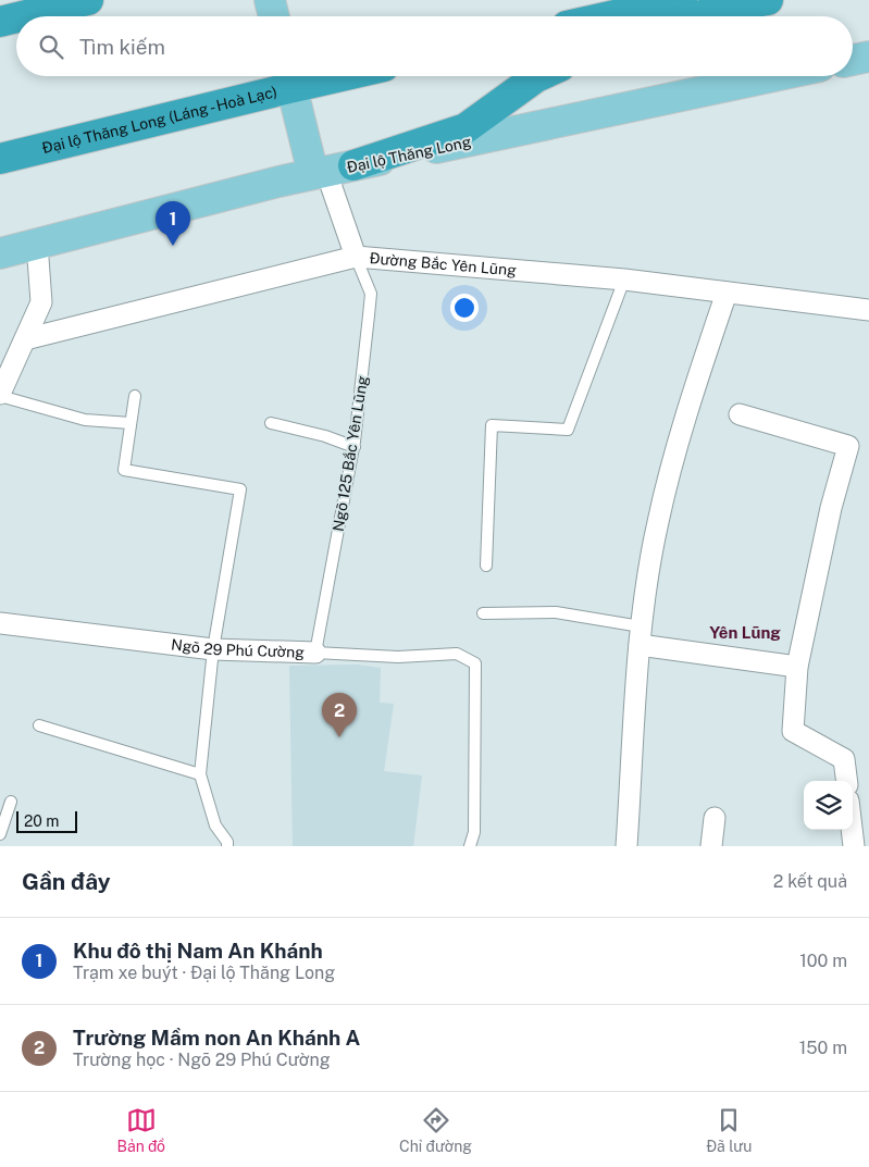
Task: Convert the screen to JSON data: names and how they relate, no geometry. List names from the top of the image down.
{
  "streets": {
    "highway": ["Đại lộ Thăng Long (Láng - Hoà Lạc)"],
    "main road": ["Đại lộ Thăng Long"],
    "street": ["Đường Bắc Yên Lũng", "Ngõ 29 Phú Cường"],
    "lane": ["Ngõ 125 Bắc Yên Lũng"]
  },
  "crossings": [
    ["Đường Bắc Yên Lũng", "Ngõ 125 Bắc Yên Lũng"],
    ["Ngõ 125 Bắc Yên Lũng", "Ngõ 29 Phú Cường"]
  ],
  "districts": ["Yên Lũng"],
  "scale_bar": "20 m",
  "page": {
    "search": "Tìm kiếm",
    "pins": ["1", "2"],
    "scale": "20 m",
    "heading": ["Gần đây", "2 kết quả"],
    "list": [
      {
        "mark": "1",
        "name": "Khu đô thị Nam An Khánh",
        "note": "Trạm xe buýt · Đại lộ Thăng Long",
        "value": "100 m"
      },
      {
        "mark": "2",
        "name": "Trường Mầm non An Khánh A",
        "note": "Trường học · Ngõ 29 Phú Cường",
        "value": "150 m"
      }
    ],
    "nav": ["Bản đồ", "Chỉ đường", "Đã lưu"]
  }
}
